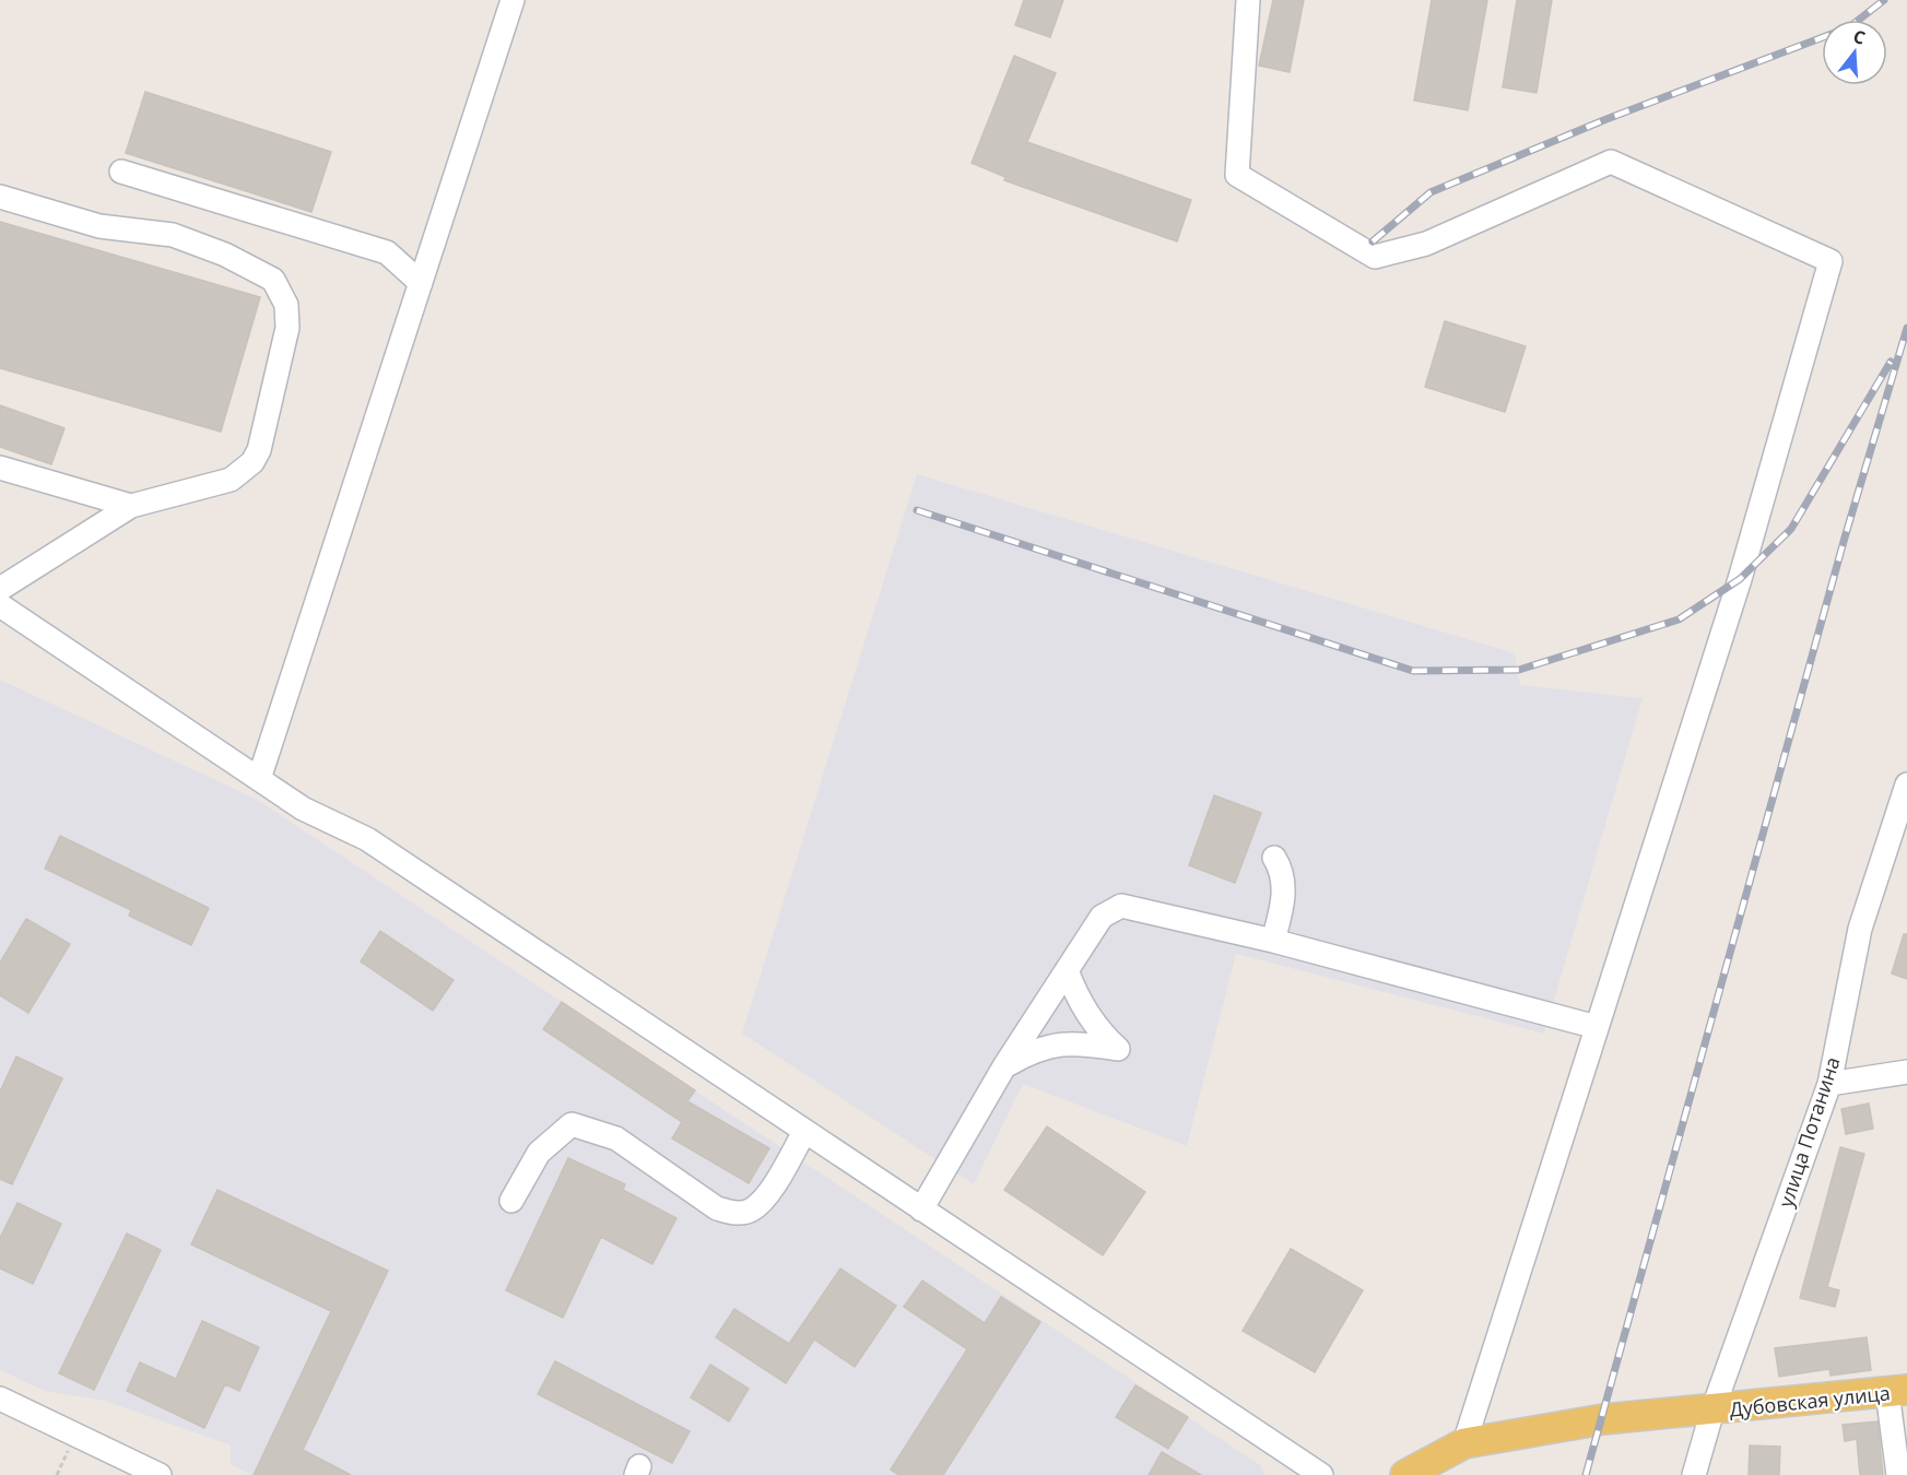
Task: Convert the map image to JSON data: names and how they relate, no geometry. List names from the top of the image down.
{
  "streets": {
    "main road": ["Дубовская улица"],
    "street": ["улица Потанина"]
  },
  "crossings": [
    ["улица Потанина", "Дубовская улица"]
  ],
  "north": "top"
}
